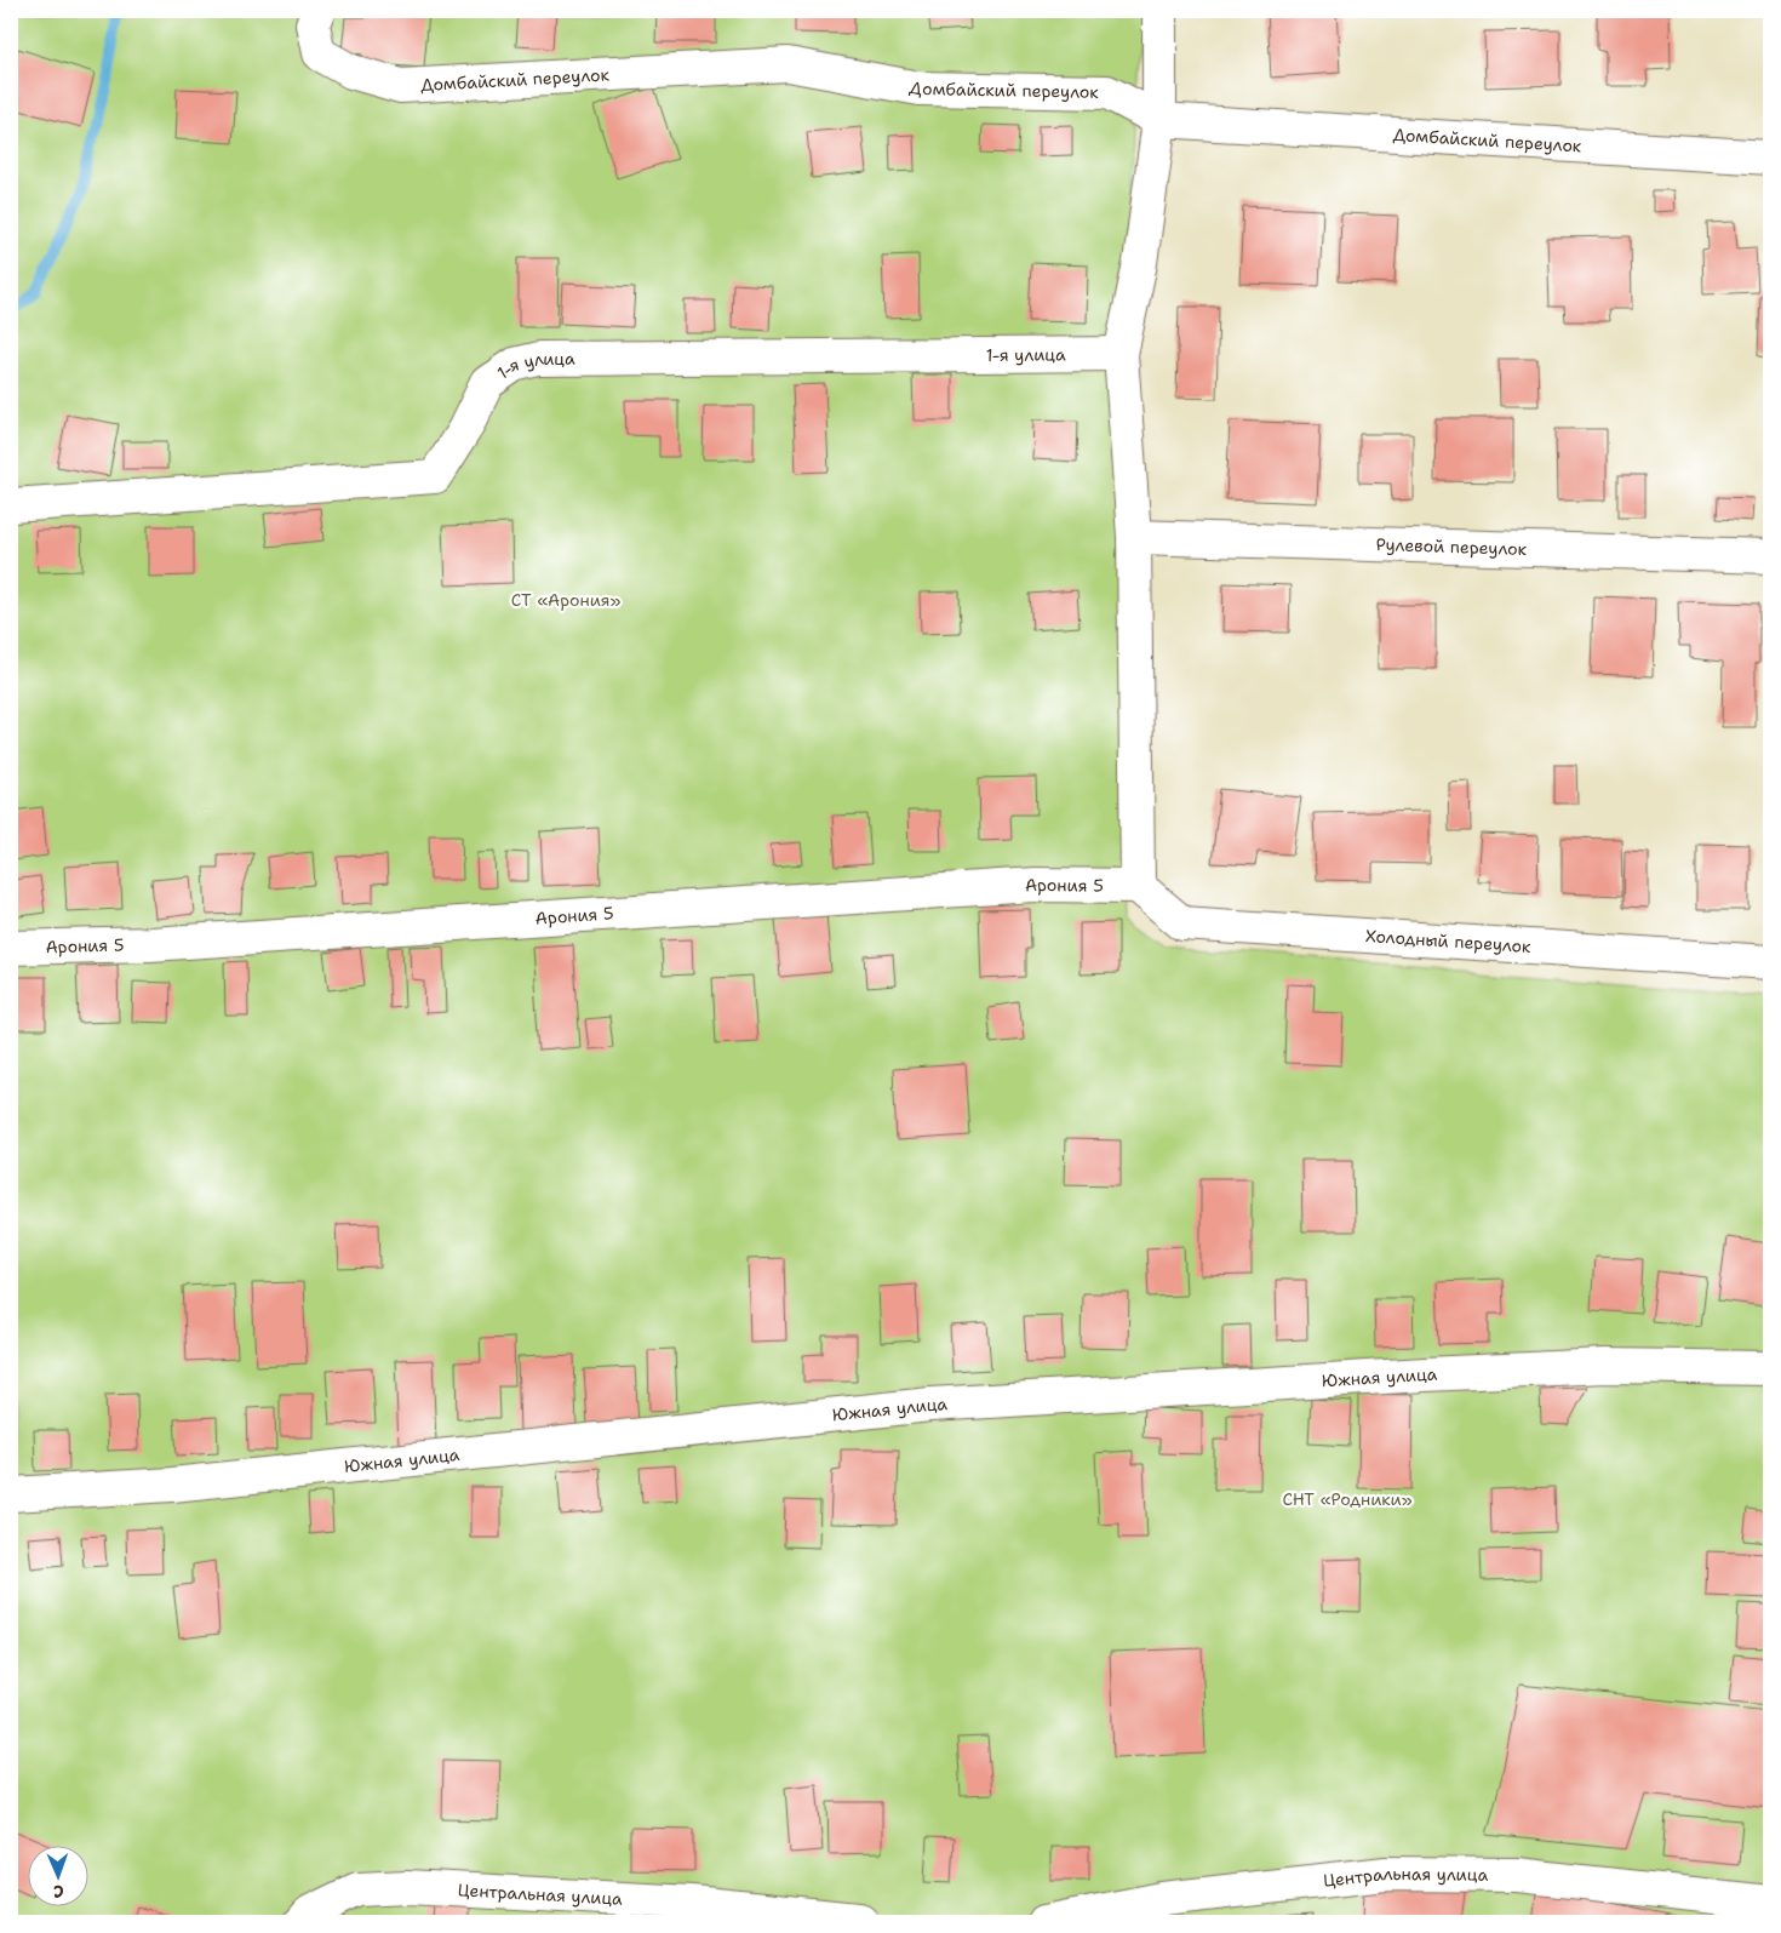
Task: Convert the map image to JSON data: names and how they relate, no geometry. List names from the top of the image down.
{
  "streets": {
    "street": [
      "Домбайский переулок",
      "1-я улица",
      "Рулевой переулок",
      "Арония 5",
      "Холодный переулок",
      "Южная улица",
      "Центральная улица"
    ]
  },
  "crossings": [
    ["Арония 5", "Холодный переулок"]
  ],
  "parks": ["СТ «Арония»", "СНТ «Родники»"],
  "north": "bottom"
}
